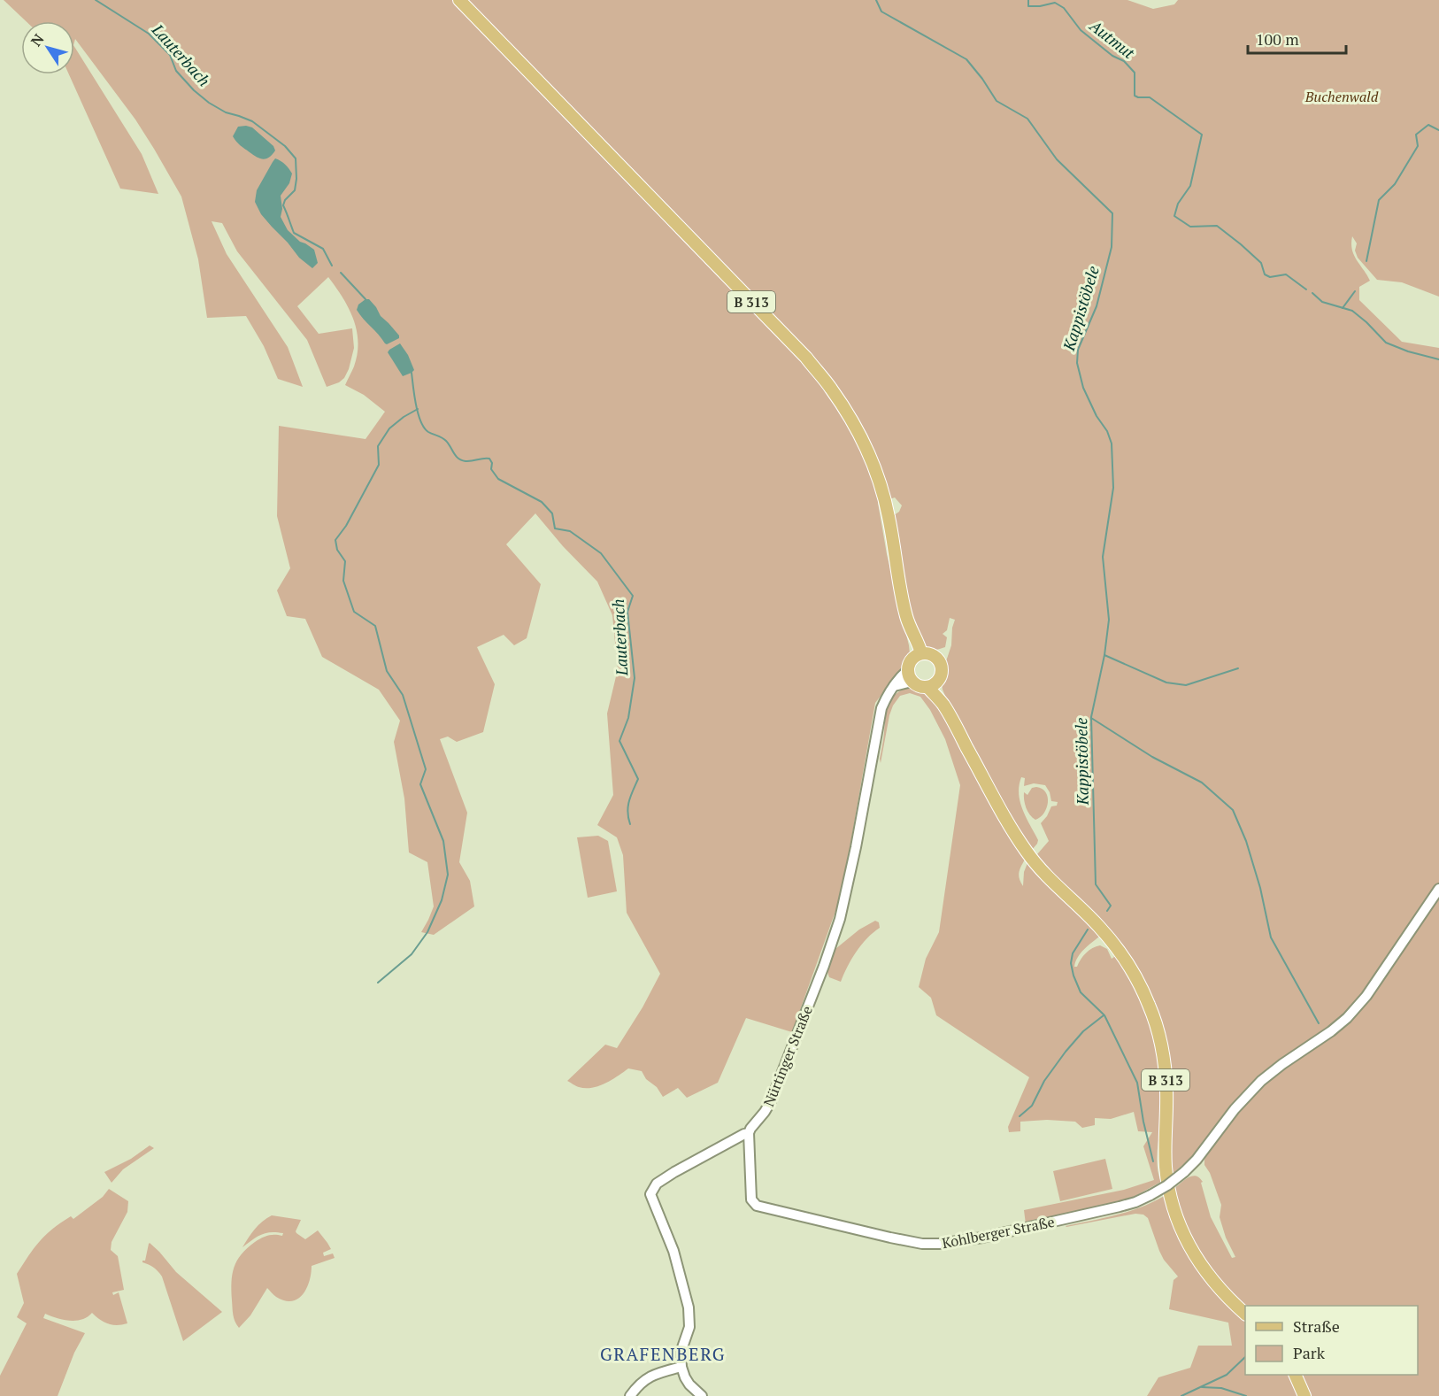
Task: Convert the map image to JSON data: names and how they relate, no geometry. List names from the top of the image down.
{
  "streets": {
    "main road": ["B 313"],
    "street": ["Nürtinger Straße", "Kohlberger Straße"]
  },
  "crossings": [
    ["B 313", "Nürtinger Straße"],
    ["Nürtinger Straße", "Kohlberger Straße"]
  ],
  "districts": ["GRAFENBERG"],
  "water": ["Autmut", "Lauterbach", "Kappistöbele"],
  "parks": ["Buchenwald"],
  "legend": ["Straße", "Park"],
  "scale_bar": "100 m",
  "north": "top left"
}
